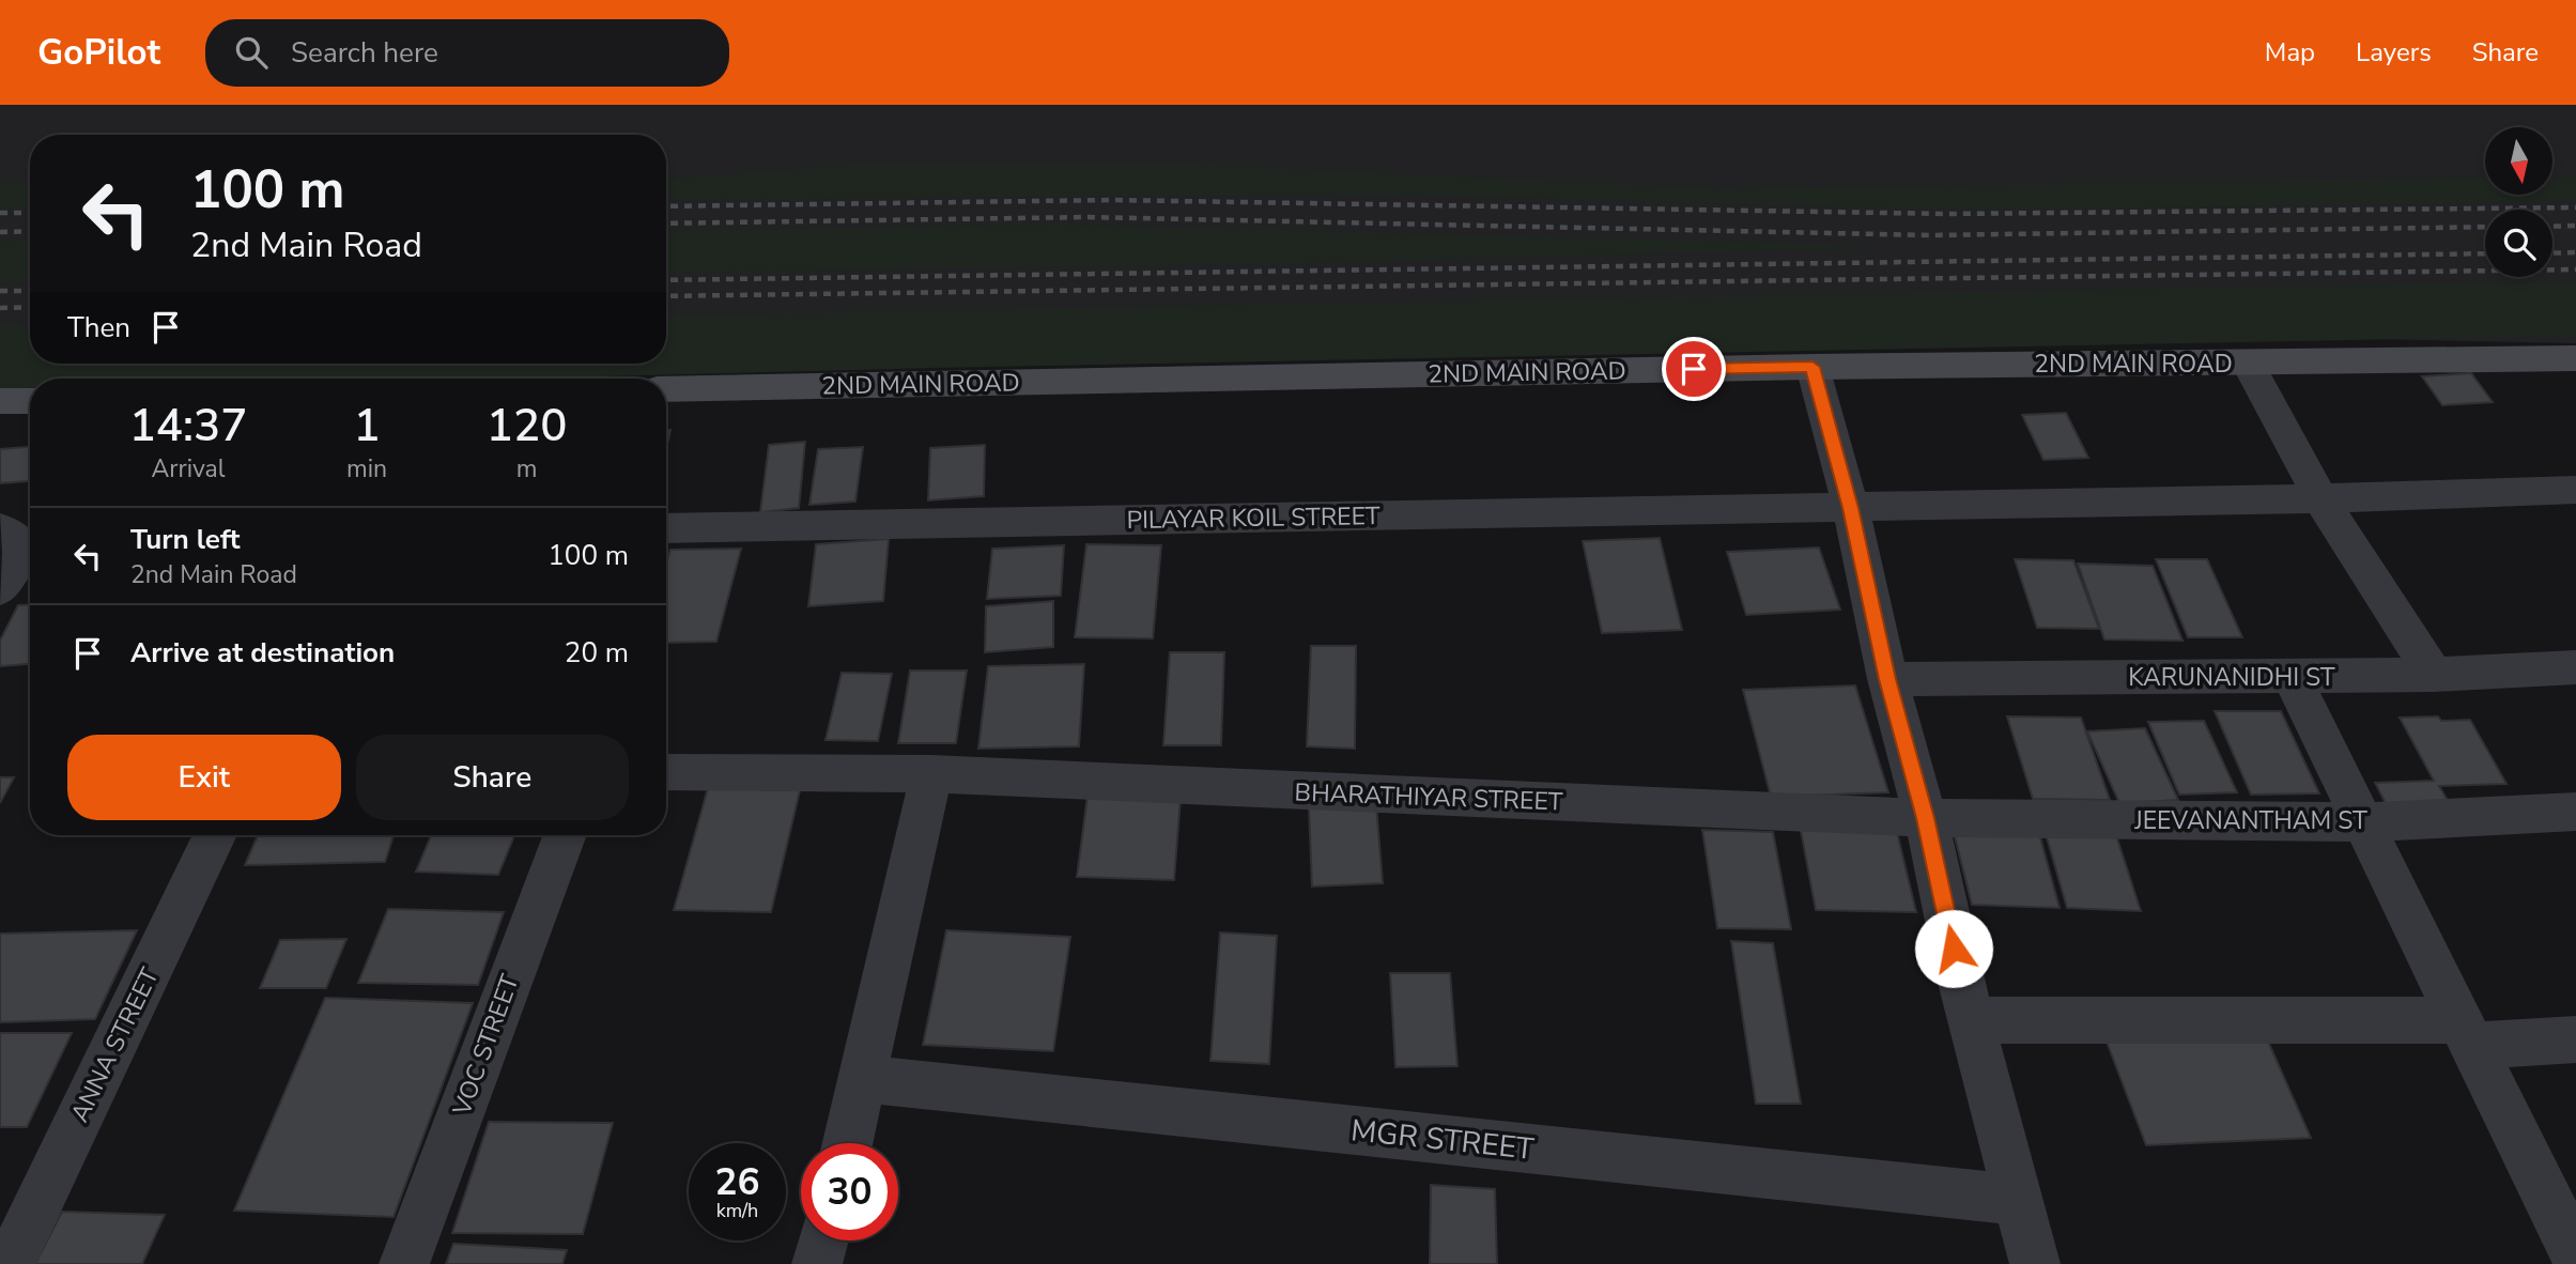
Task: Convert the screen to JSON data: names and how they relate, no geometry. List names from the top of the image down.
{
  "streets": {
    "street": [
      "2ND MAIN ROAD",
      "PILAYAR KOIL STREET",
      "KARUNANIDHI ST",
      "BHARATHIYAR STREET",
      "JEEVANANTHAM ST",
      "ANNA STREET",
      "VOC STREET",
      "MGR STREET"
    ]
  },
  "crossings": [
    ["BHARATHIYAR STREET", "JEEVANANTHAM ST"]
  ],
  "north": "bottom",
  "page": {
    "header": "GoPilot",
    "search": "Search here",
    "nav": ["Map", "Layers", "Share"],
    "turn": ["100 m", "2nd Main Road"],
    "then": "Then",
    "eta": [
      "14:37",
      "Arrival",
      "1",
      "min",
      "120",
      "m"
    ],
    "list": [
      {
        "name": "Turn left",
        "note": "2nd Main Road",
        "value": "100 m"
      },
      {
        "name": "Arrive at destination",
        "value": "20 m"
      }
    ],
    "buttons": ["Exit", "Share"],
    "speed": "26 km/h",
    "limit": "30"
  }
}
